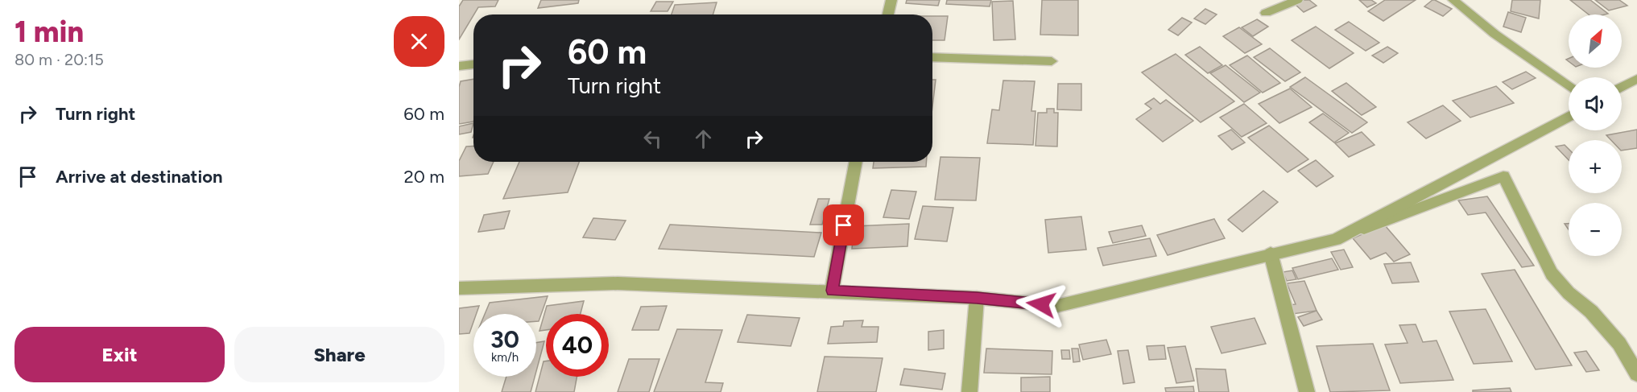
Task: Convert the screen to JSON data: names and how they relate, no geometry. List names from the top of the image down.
{
  "north": "top right",
  "page": {
    "heading": ["1 min", "80 m · 20:15"],
    "map_buttons": ["+", "−"],
    "turn": ["60 m", "Turn right"],
    "list": [
      {
        "name": "Turn right",
        "value": "60 m"
      },
      {
        "name": "Arrive at destination",
        "value": "20 m"
      }
    ],
    "speed": "30 km/h",
    "limit": "40",
    "buttons": ["Exit", "Share"]
  }
}
